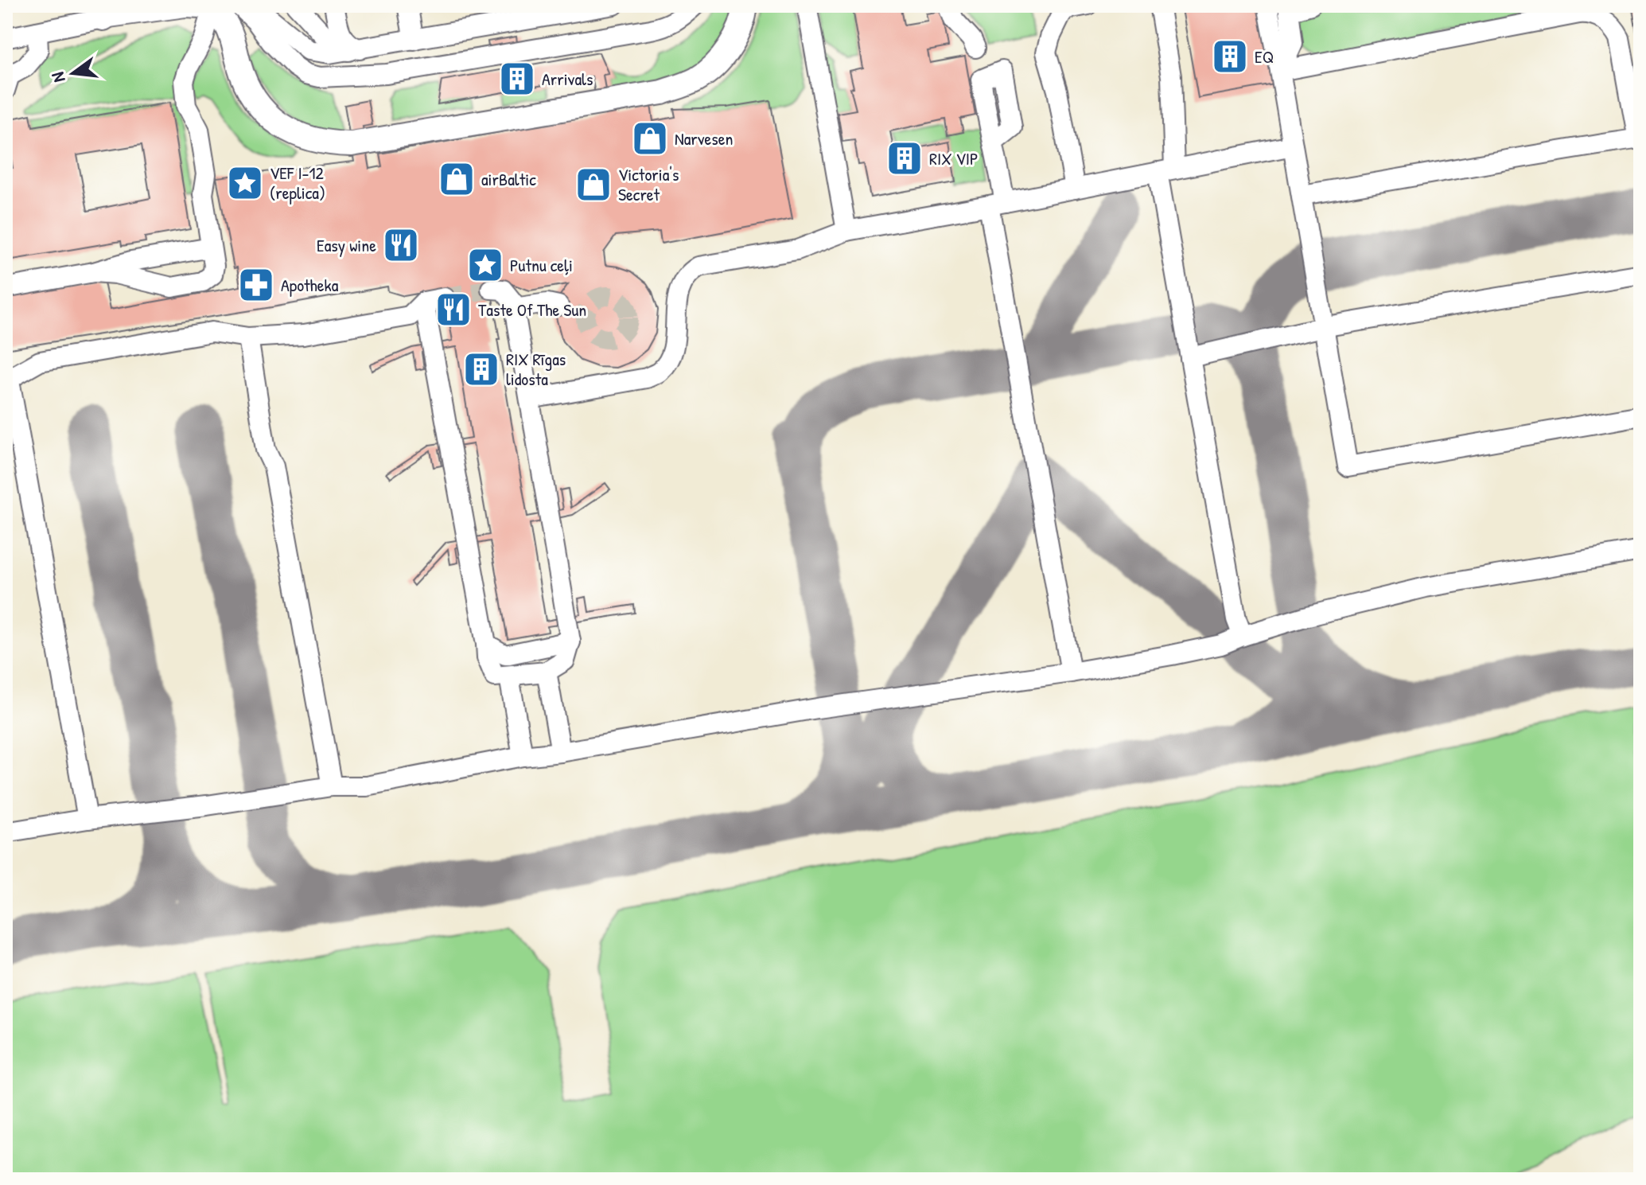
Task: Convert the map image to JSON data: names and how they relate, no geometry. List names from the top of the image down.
{
  "places": {
    "building": [
      "EQ",
      "Arrivals",
      "RIX VIP",
      "RIX Rīgas lidosta"
    ],
    "shop": ["Narvesen", "airBaltic", "Victoria's Secret"],
    "place": ["VEF I-12 (replica)", "Putnu ceļi"],
    "restaurant": ["Easy wine", "Taste Of The Sun"],
    "pharmacy": ["Apotheka"]
  },
  "north": "left"
}
